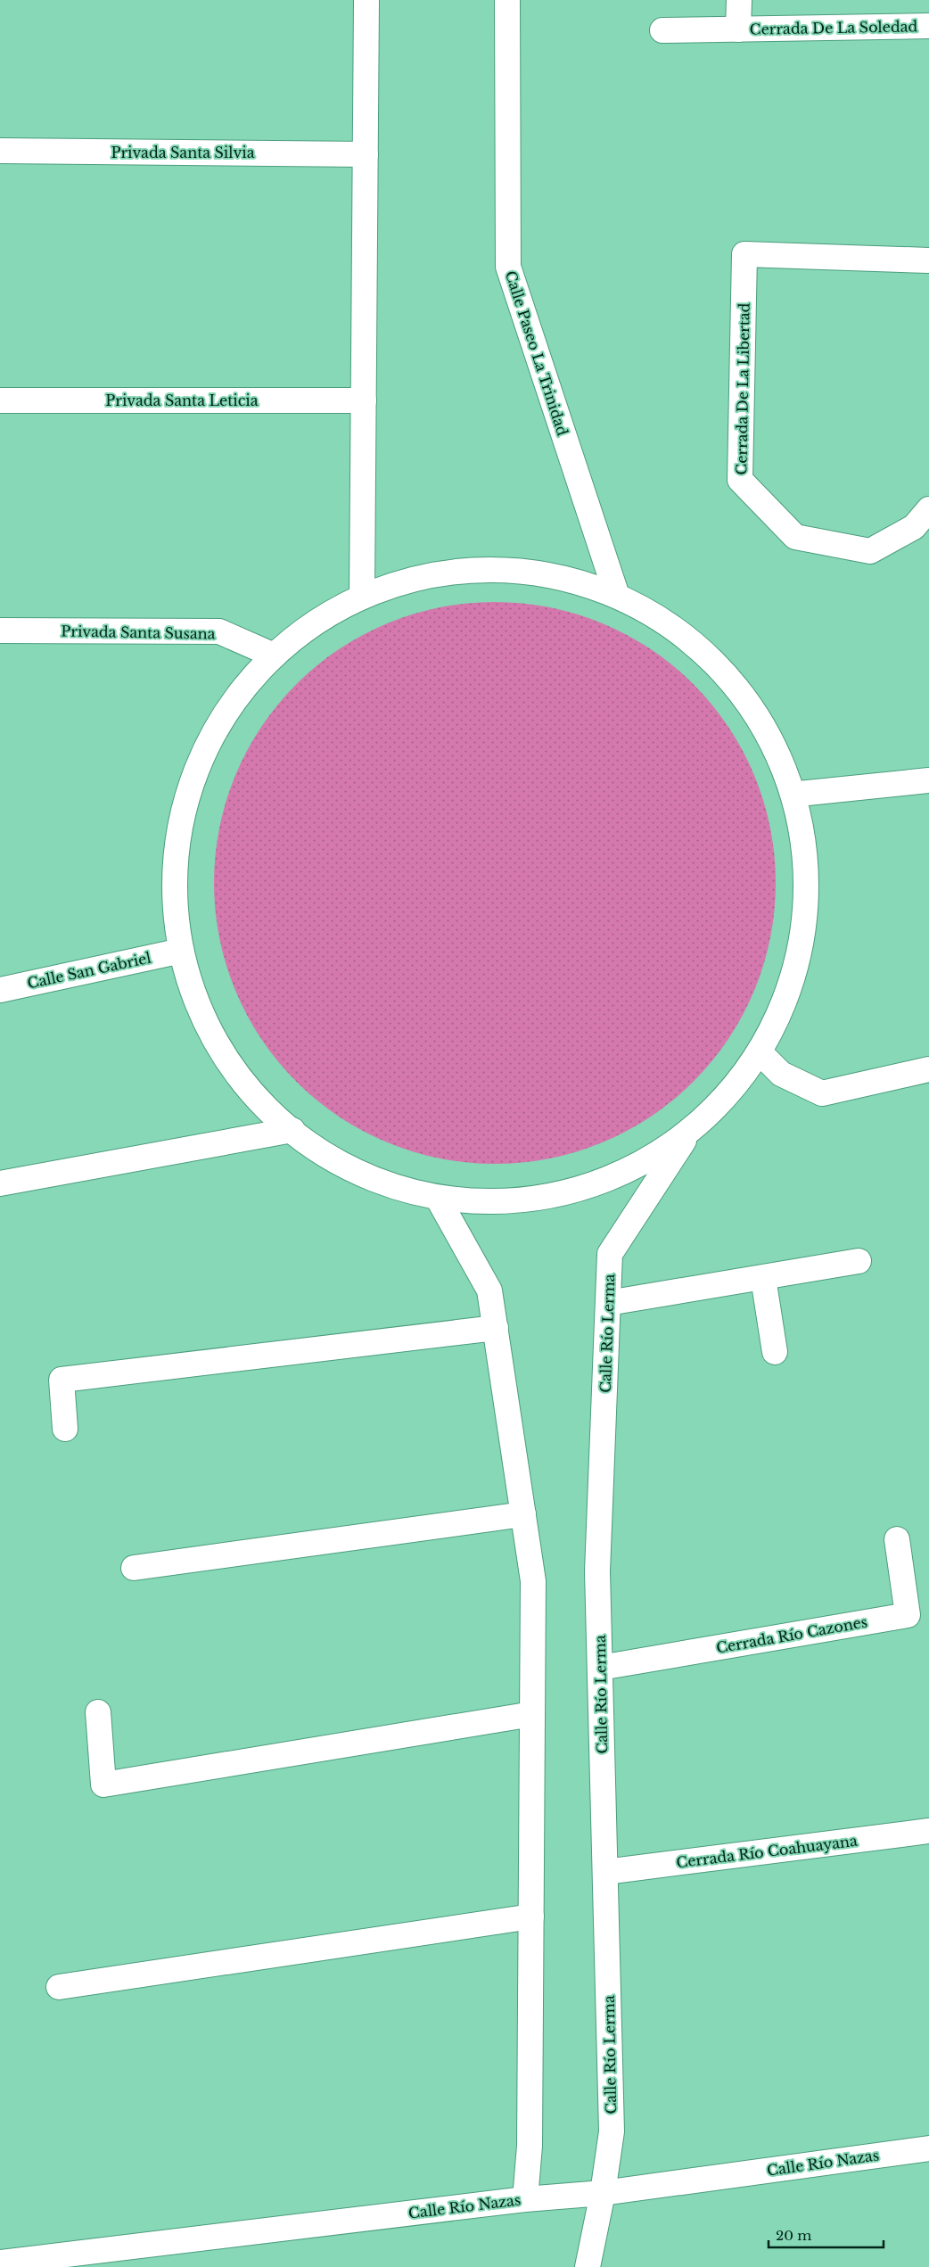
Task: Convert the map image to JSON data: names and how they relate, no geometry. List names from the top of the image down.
{
  "streets": {
    "street": [
      "Cerrada De La Soledad",
      "Privada Santa Silvia",
      "Calle Paseo La Trinidad",
      "Cerrada De La Libertad",
      "Privada Santa Leticia",
      "Privada Santa Susana",
      "Calle San Gabriel",
      "Calle Río Lerma",
      "Cerrada Río Cazones",
      "Cerrada Río Coahuayana",
      "Calle Río Nazas"
    ]
  },
  "crossings": [
    ["Calle Río Lerma", "Cerrada Río Cazones"],
    ["Calle Río Lerma", "Cerrada Río Coahuayana"],
    ["Calle Río Lerma", "Calle Río Nazas"]
  ],
  "scale_bar": "20 m"
}
